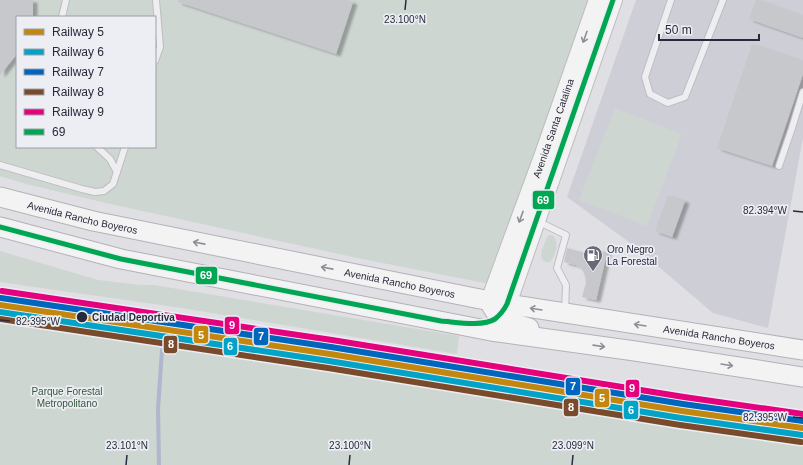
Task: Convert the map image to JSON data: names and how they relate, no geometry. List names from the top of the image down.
{
  "streets": {
    "highway": ["Avenida Rancho Boyeros"],
    "main road": ["Avenida Santa Catalina"]
  },
  "crossings": [
    ["Avenida Santa Catalina", "Avenida Rancho Boyeros"]
  ],
  "parks": ["Parque Forestal Metropolitano"],
  "places": {
    "fuel station": ["Oro Negro La Forestal"],
    "other": ["Ciudad Deportiva"]
  },
  "lines": [
    "transit line 69",
    "rail line 9",
    "rail line 7",
    "rail line 5",
    "rail line 6",
    "rail line 8"
  ],
  "legend": [
    "Railway 5",
    "Railway 6",
    "Railway 7",
    "Railway 8",
    "Railway 9",
    "69"
  ],
  "scale_bar": "50 m",
  "coordinates": [
    "23.100°N",
    "82.394°W",
    "82.395°W",
    "23.101°N",
    "23.099°N"
  ]
}
